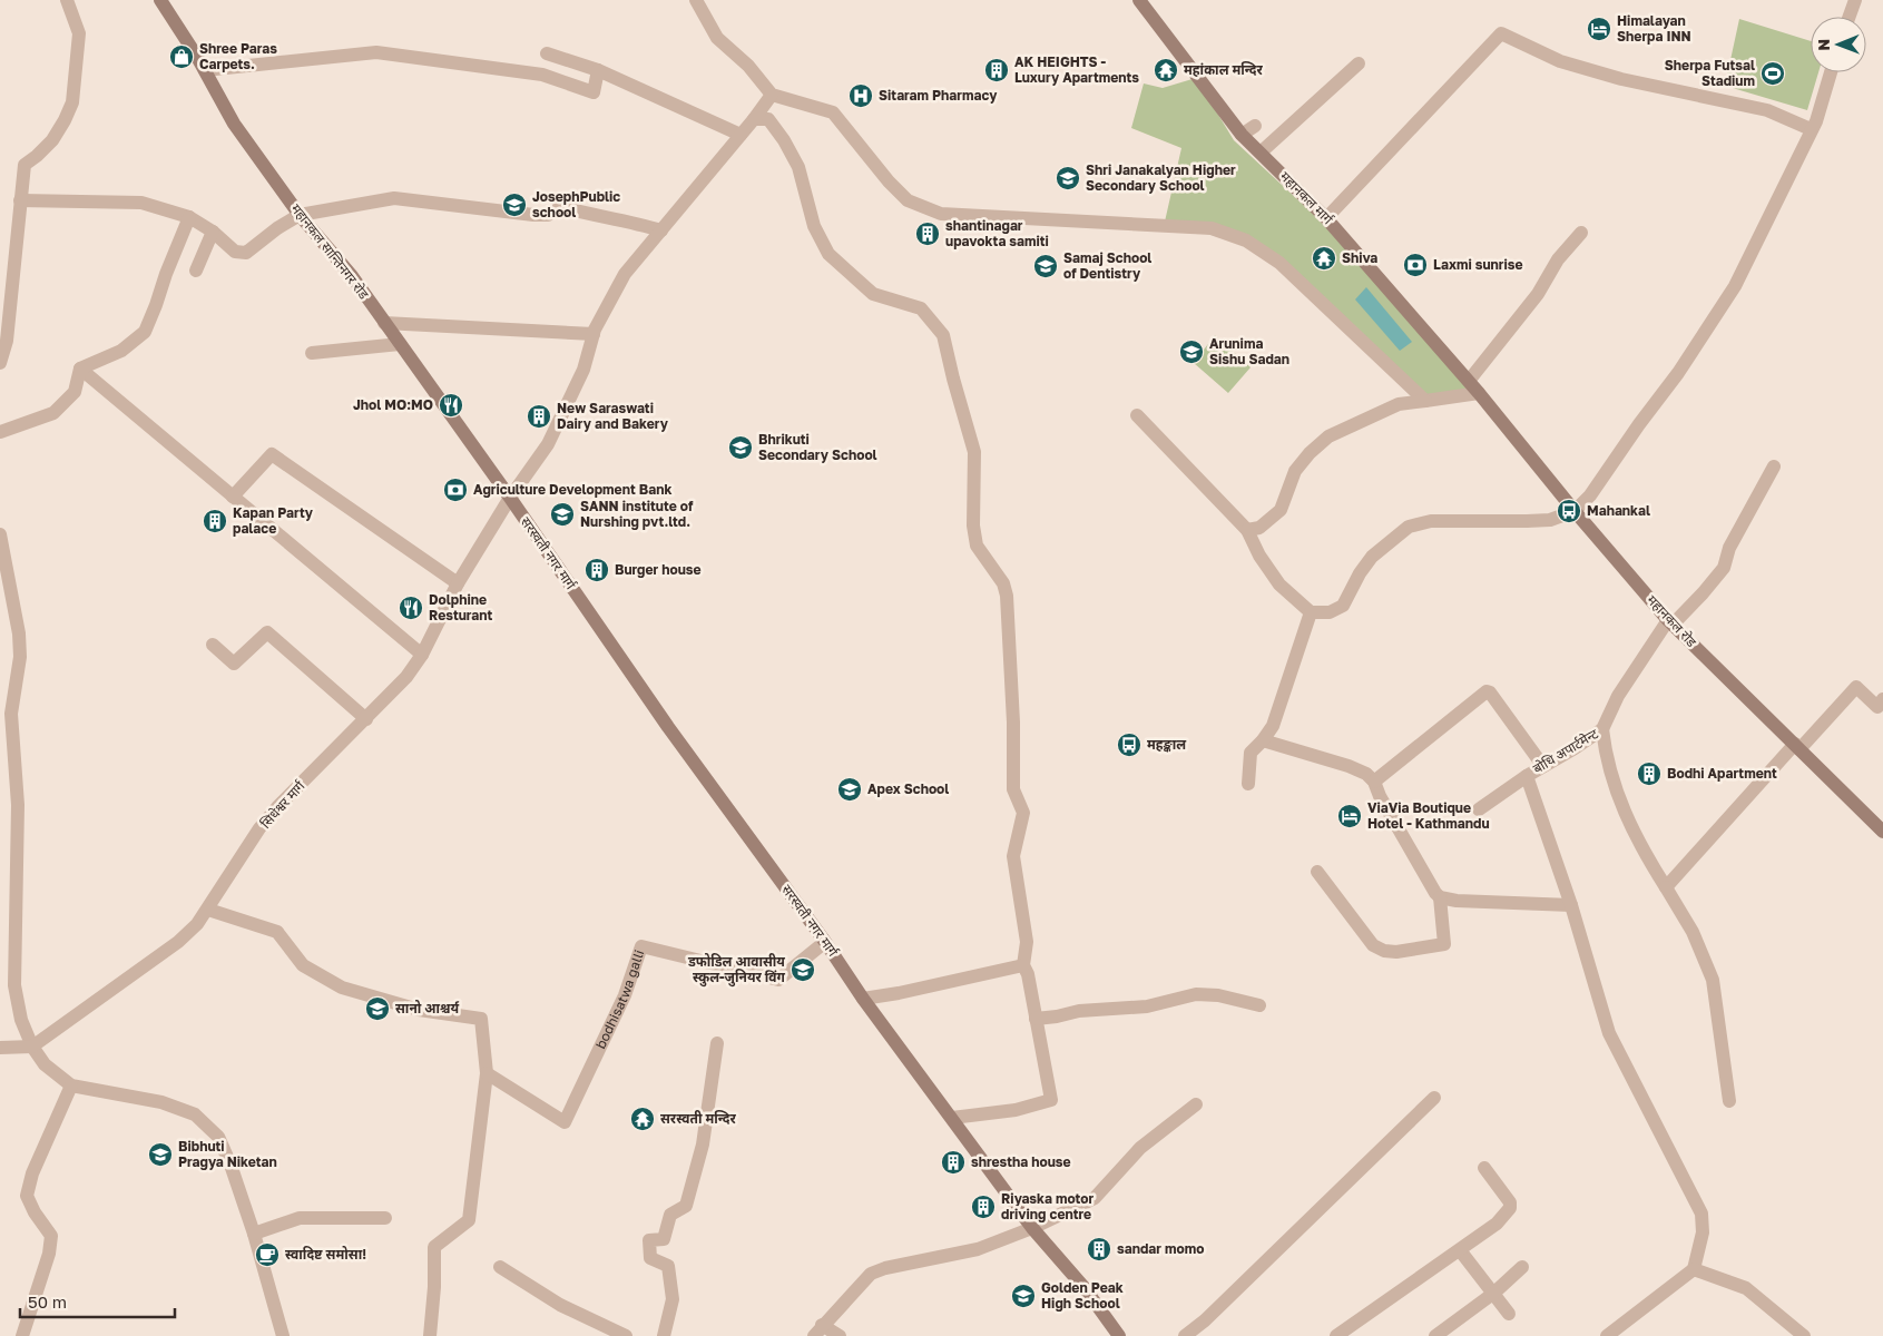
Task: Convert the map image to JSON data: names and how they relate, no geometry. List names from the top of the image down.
{
  "streets": {
    "main road": [
      "महानकल मार्ग",
      "महानकल सान्तिनगर रोड",
      "सरस्वती नगर मार्ग",
      "महानकल रोड"
    ],
    "street": ["बोधि अपार्टमेन्ट", "सिधेश्वर मार्ग", "bodhisatwa galli"]
  },
  "crossings": [
    ["महानकल मार्ग", "महानकल रोड"],
    ["महानकल सान्तिनगर रोड", "सरस्वती नगर मार्ग"],
    ["महानकल सान्तिनगर रोड", "सिधेश्वर मार्ग"],
    ["सरस्वती नगर मार्ग", "सिधेश्वर मार्ग"],
    ["सरस्वती नगर मार्ग", "bodhisatwa galli"],
    ["महानकल रोड", "बोधि अपार्टमेन्ट"]
  ],
  "places": {
    "hotel": ["Himalayan Sherpa INN", "ViaVia Boutique Hotel - Kathmandu"],
    "shop": ["Shree Paras Carpets."],
    "building": [
      "AK HEIGHTS - Luxury Apartments",
      "shantinagar upavokta samiti",
      "New Saraswati Dairy and Bakery",
      "Kapan Party palace",
      "Burger house",
      "Bodhi Apartment",
      "shrestha house",
      "Riyaska motor driving centre",
      "sandar momo"
    ],
    "temple": ["महांकाल मन्दिर", "Shiva", "सरस्वती मन्दिर"],
    "sports": ["Sherpa Futsal Stadium"],
    "hospital": ["Sitaram Pharmacy"],
    "school or university": [
      "Shri Janakalyan Higher Secondary School",
      "JosephPublic school",
      "Samaj School of Dentistry",
      "Arunima Sishu Sadan",
      "Bhrikuti Secondary School",
      "SANN institute of Nurshing pvt.ltd.",
      "Apex School",
      "डफोडिल आवासीय स्कुल-जुनियर विंग",
      "सानो आश्चर्य",
      "Bibhuti Pragya Niketan",
      "Golden Peak High School"
    ],
    "bank": ["Laxmi sunrise", "Agriculture Development Bank"],
    "restaurant": ["Jhol MO:MO", "Dolphine Resturant"],
    "bus stop": ["Mahankal", "महङ्काल"],
    "cafe": ["स्वादिष्ट समोसा!"]
  },
  "scale_bar": "50 m",
  "north": "left"
}
